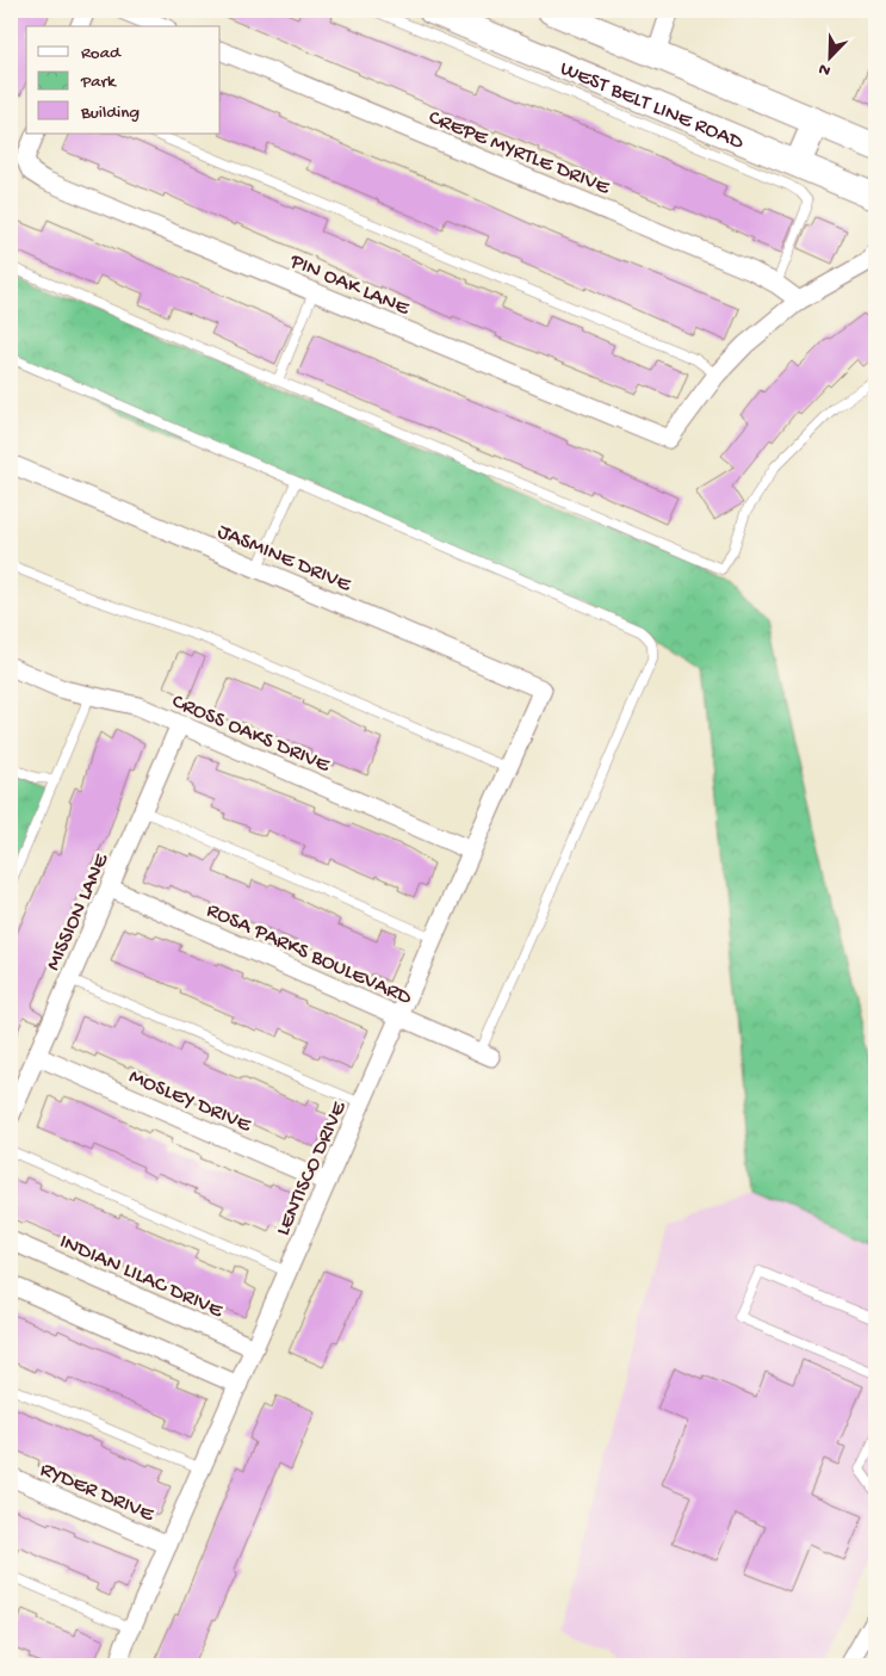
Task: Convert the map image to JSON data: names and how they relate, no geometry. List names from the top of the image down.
{
  "streets": {
    "main road": ["WEST BELT LINE ROAD"],
    "street": [
      "CREPE MYRTLE DRIVE",
      "PIN OAK LANE",
      "JASMINE DRIVE",
      "CROSS OAKS DRIVE",
      "MISSION LANE",
      "ROSA PARKS BOULEVARD",
      "MOSLEY DRIVE",
      "LENTISCO DRIVE",
      "INDIAN LILAC DRIVE",
      "RYDER DRIVE"
    ]
  },
  "crossings": [
    ["JASMINE DRIVE", "LENTISCO DRIVE"],
    ["CROSS OAKS DRIVE", "MISSION LANE"],
    ["CROSS OAKS DRIVE", "LENTISCO DRIVE"],
    ["MISSION LANE", "ROSA PARKS BOULEVARD"],
    ["MISSION LANE", "MOSLEY DRIVE"],
    ["ROSA PARKS BOULEVARD", "LENTISCO DRIVE"],
    ["MOSLEY DRIVE", "LENTISCO DRIVE"],
    ["LENTISCO DRIVE", "INDIAN LILAC DRIVE"],
    ["LENTISCO DRIVE", "RYDER DRIVE"]
  ],
  "legend": ["Road", "Park", "Building"],
  "north": "bottom left"
}
